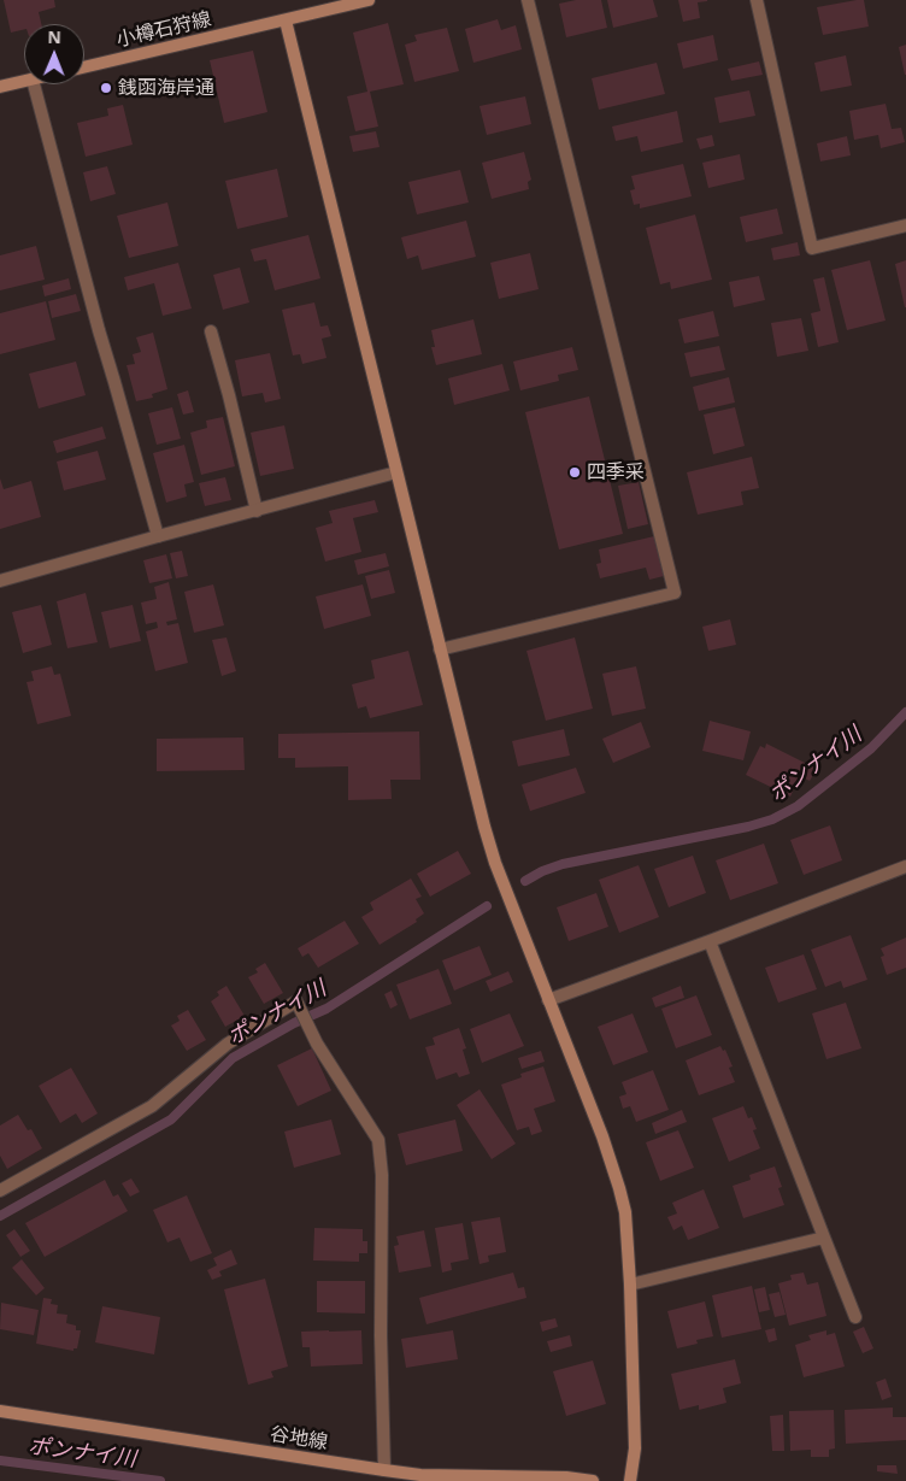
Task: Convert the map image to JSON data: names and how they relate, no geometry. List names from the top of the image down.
{
  "streets": {
    "street": ["小樽石狩線", "谷地線"]
  },
  "water": ["ポンナイ川"],
  "places": ["銭函海岸通", "四季采"],
  "north": "top"
}
